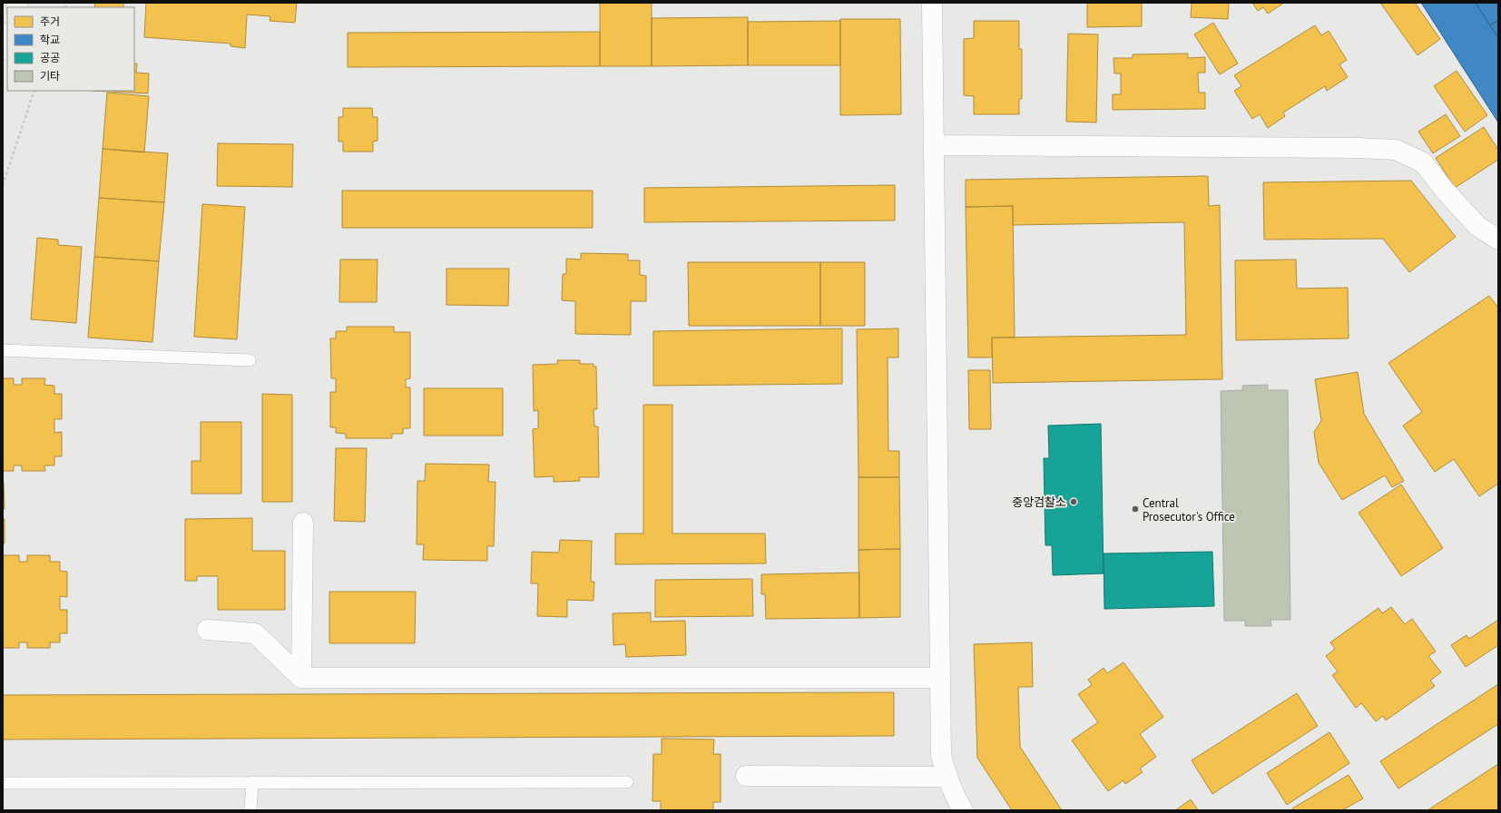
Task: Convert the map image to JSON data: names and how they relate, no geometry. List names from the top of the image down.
{
  "places": ["중앙검찰소", "Central Prosecutor's Office"],
  "legend": [
    "주거",
    "학교",
    "공공",
    "기타"
  ]
}
